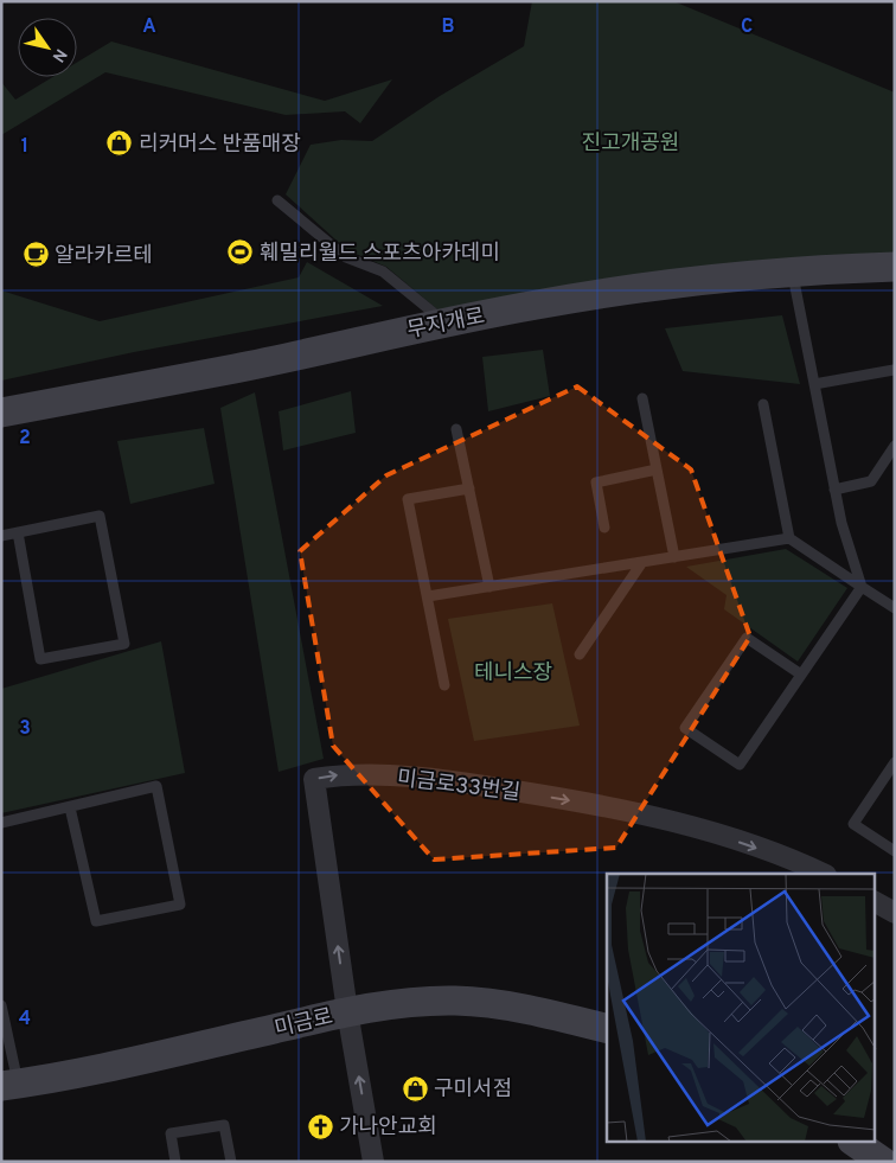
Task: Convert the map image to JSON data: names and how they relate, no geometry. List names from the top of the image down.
{
  "streets": {
    "street": ["무지개로", "미금로33번길", "미금로"]
  },
  "crossings": [
    ["미금로33번길", "미금로"]
  ],
  "parks": ["진고개공원", "테니스장"],
  "places": {
    "shop": ["리커머스 반품매장", "구미서점"],
    "sports": ["훼밀리월드 스포츠아카데미"],
    "cafe": ["알라카르테"],
    "church": ["가나안교회"]
  },
  "north": "bottom right",
  "grid": {
    "columns": ["A", "B", "C"],
    "rows": [
      "1",
      "2",
      "3",
      "4"
    ]
  }
}
